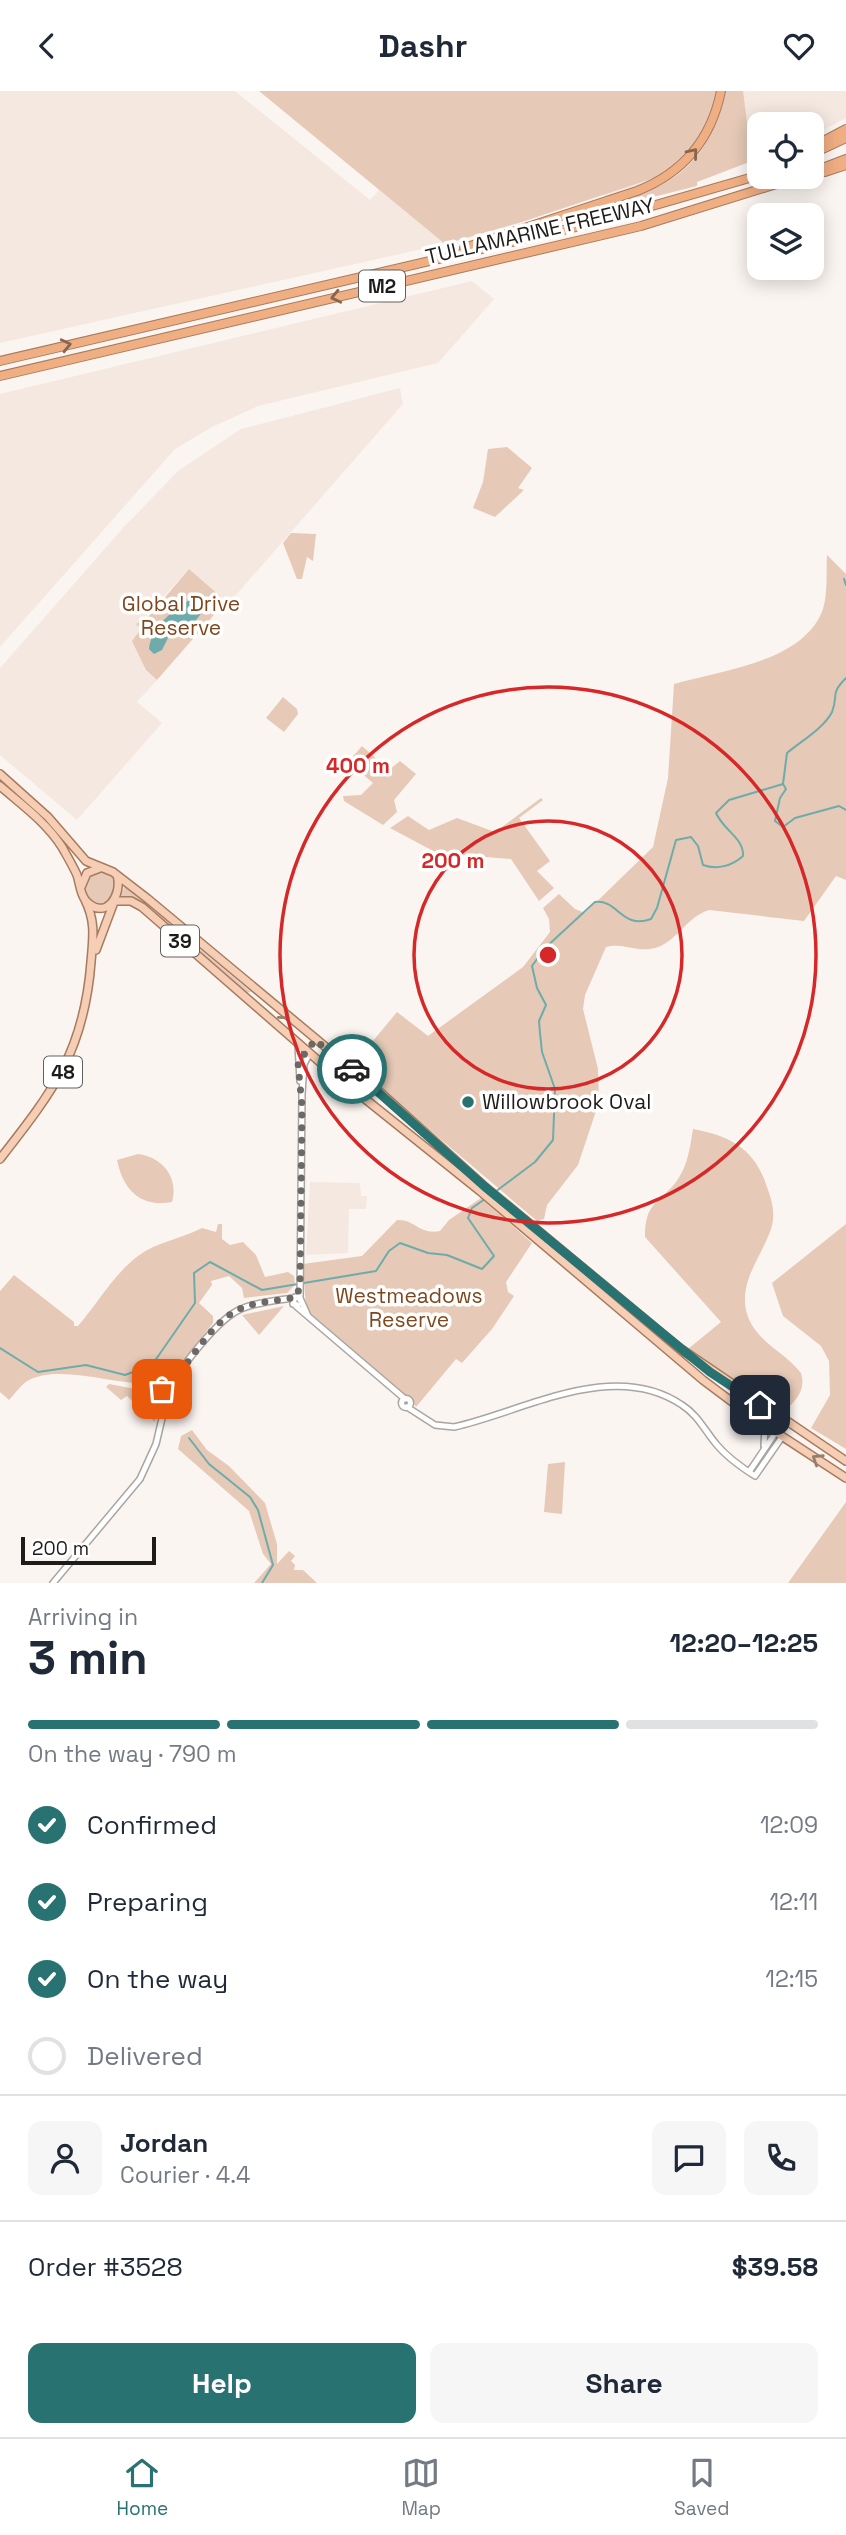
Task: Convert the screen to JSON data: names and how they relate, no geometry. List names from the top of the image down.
{
  "streets": {
    "highway": ["TULLAMARINE FREEWAY", "M2"],
    "main road": ["39", "48"]
  },
  "crossings": [
    ["39", "48"]
  ],
  "parks": ["Global Drive Reserve", "Westmeadows Reserve"],
  "places": ["Willowbrook Oval"],
  "scale_bar": "200 m",
  "page": {
    "header": "Dashr",
    "scale": "200 m",
    "heading": ["3 min", "Arriving in", "12:20–12:25"],
    "panel": [
      "Jordan",
      "Courier · 4.4",
      "Order #3528",
      "$39.58"
    ],
    "bar": "On the way · 790 m",
    "list": [
      ["Confirmed", "12:09"],
      ["Preparing", "12:11"],
      ["On the way", "12:15"],
      "Delivered"
    ],
    "buttons": ["Help", "Share"],
    "tabs": ["Home", "Map", "Saved"]
  },
  "rings": ["400 m", "200 m"]
}
